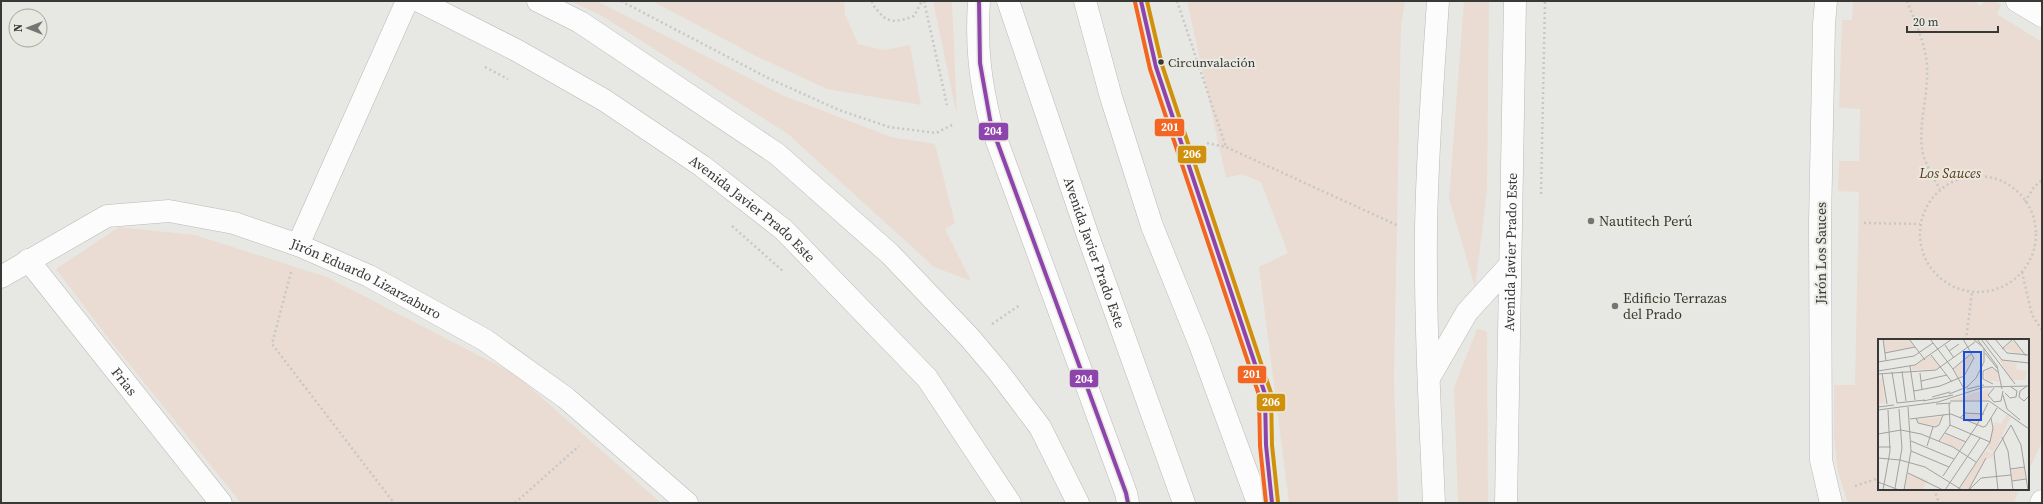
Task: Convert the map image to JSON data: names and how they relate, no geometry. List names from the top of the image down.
{
  "streets": {
    "main road": [
      "Avenida Javier Prado Este",
      "Jirón Los Sauces",
      "Jirón Eduardo Lizarzaburo",
      "Frias"
    ]
  },
  "crossings": [
    ["Jirón Eduardo Lizarzaburo", "Frias"]
  ],
  "parks": ["Los Sauces"],
  "places": ["Circunvalación", "Nautitech Perú", "Edificio Terrazas del Prado"],
  "lines": ["transit line 204", "transit line 206", "transit line 201"],
  "scale_bar": "20 m",
  "north": "left"
}
